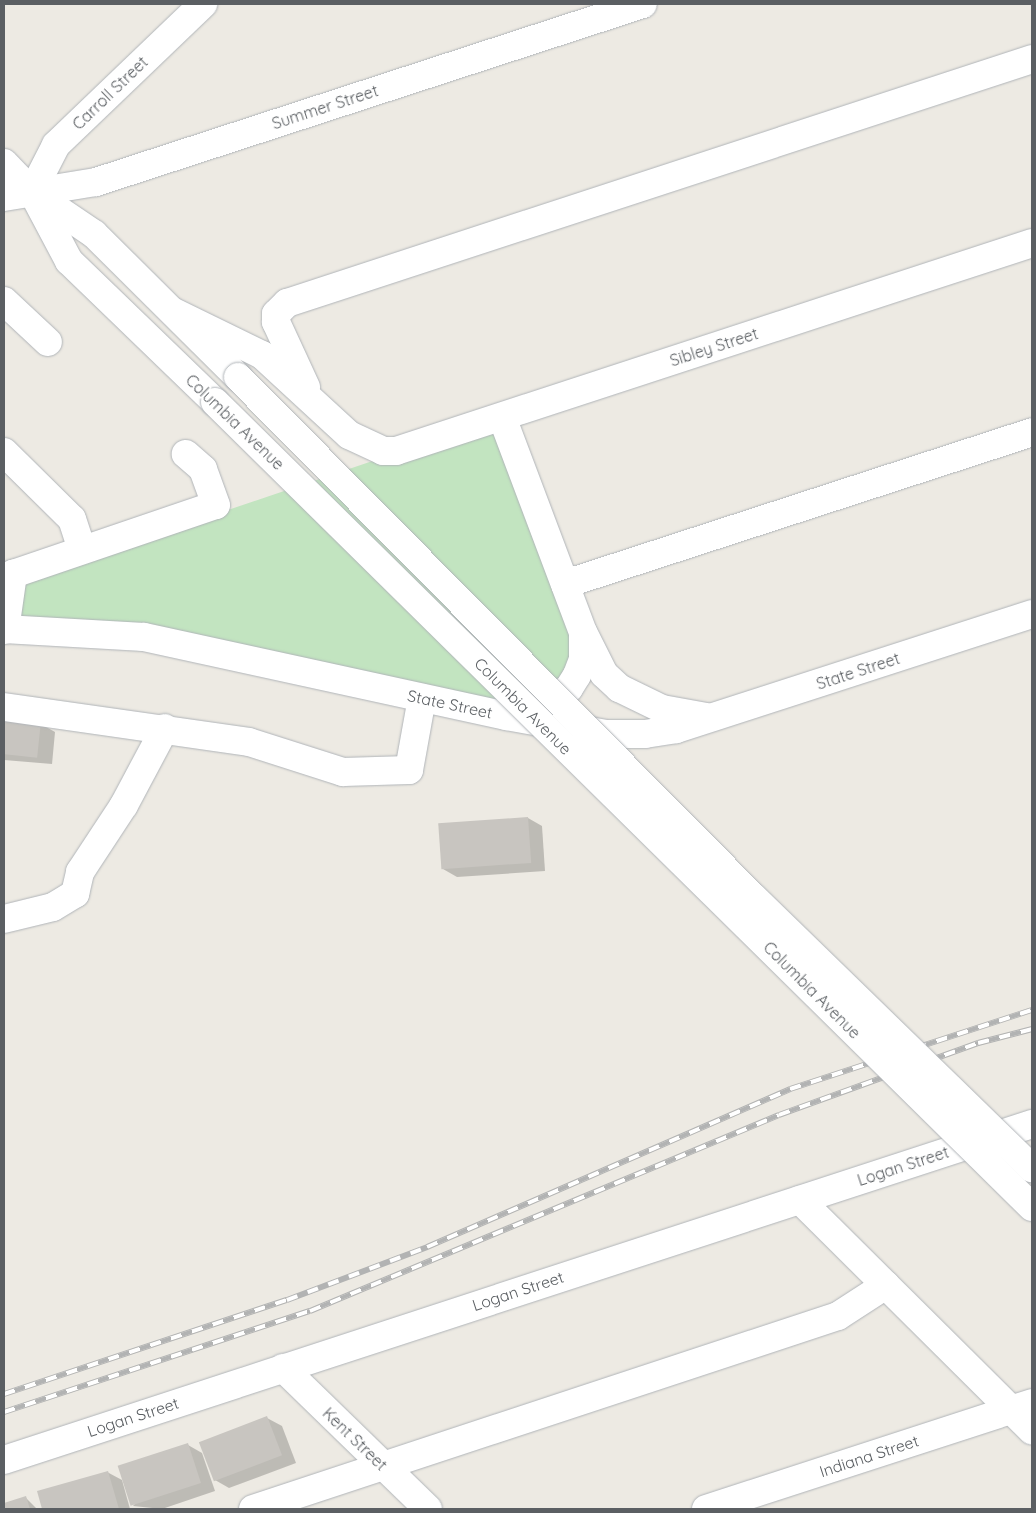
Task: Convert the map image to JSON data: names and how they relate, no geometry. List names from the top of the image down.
{
  "streets": {
    "street": [
      "Carroll Street",
      "Summer Street",
      "Sibley Street",
      "Columbia Avenue",
      "State Street",
      "Logan Street",
      "Kent Street",
      "Indiana Street"
    ]
  },
  "crossings": [
    ["Carroll Street", "Summer Street"],
    ["Carroll Street", "Columbia Avenue"],
    ["Summer Street", "Columbia Avenue"],
    ["Logan Street", "Kent Street"]
  ]
}
